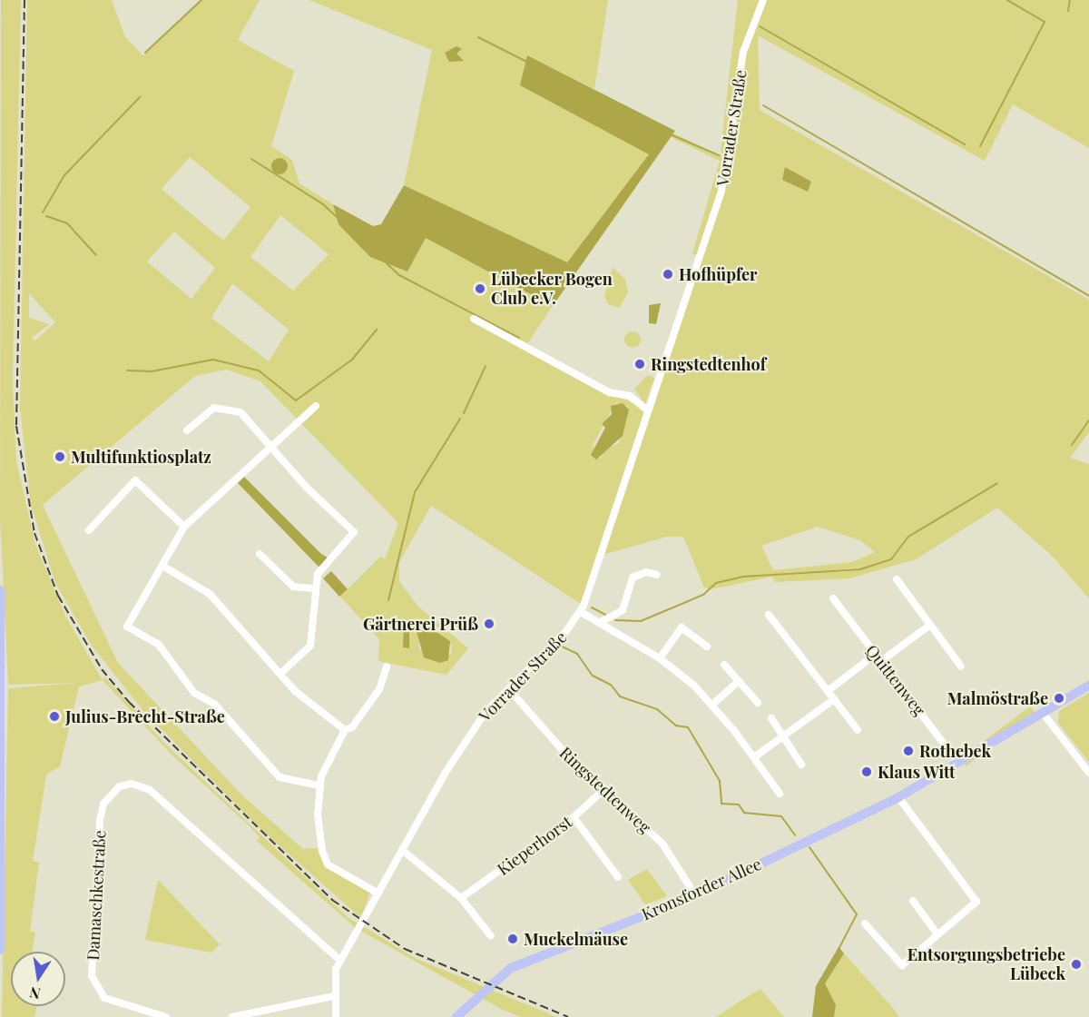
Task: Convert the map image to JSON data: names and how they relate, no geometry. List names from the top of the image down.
{
  "streets": {
    "main road": ["Kronsforder Allee"],
    "street": [
      "Vorrader Straße",
      "Quittenweg",
      "Ringstedtenweg",
      "Kieperhorst",
      "Damaschkestraße"
    ]
  },
  "crossings": [
    ["Vorrader Straße", "Ringstedtenweg"],
    ["Vorrader Straße", "Damaschkestraße"],
    ["Quittenweg", "Kronsforder Allee"],
    ["Ringstedtenweg", "Kieperhorst"],
    ["Ringstedtenweg", "Kronsforder Allee"]
  ],
  "places": [
    "Hofhüpfer",
    "Lübecker Bogen Club e.V.",
    "Ringstedtenhof",
    "Multifunktiosplatz",
    "Gärtnerei Prüß",
    "Malmöstraße",
    "Julius-Brecht-Straße",
    "Rothebek",
    "Klaus Witt",
    "Muckelmäuse",
    "Entsorgungsbetriebe Lübeck"
  ],
  "north": "bottom"
}
